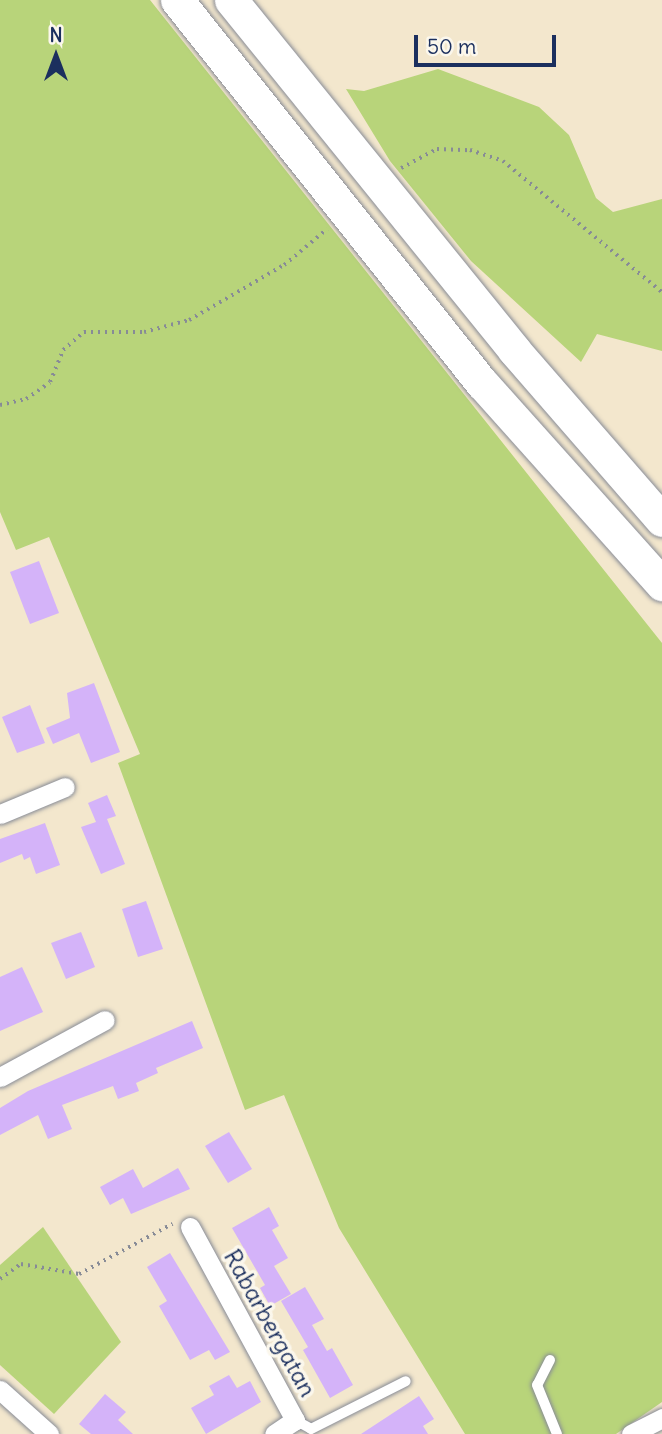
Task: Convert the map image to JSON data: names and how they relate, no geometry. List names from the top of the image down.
{
  "streets": {
    "street": ["Rabarbergatan"]
  },
  "scale_bar": "50 m",
  "north": "top"
}
